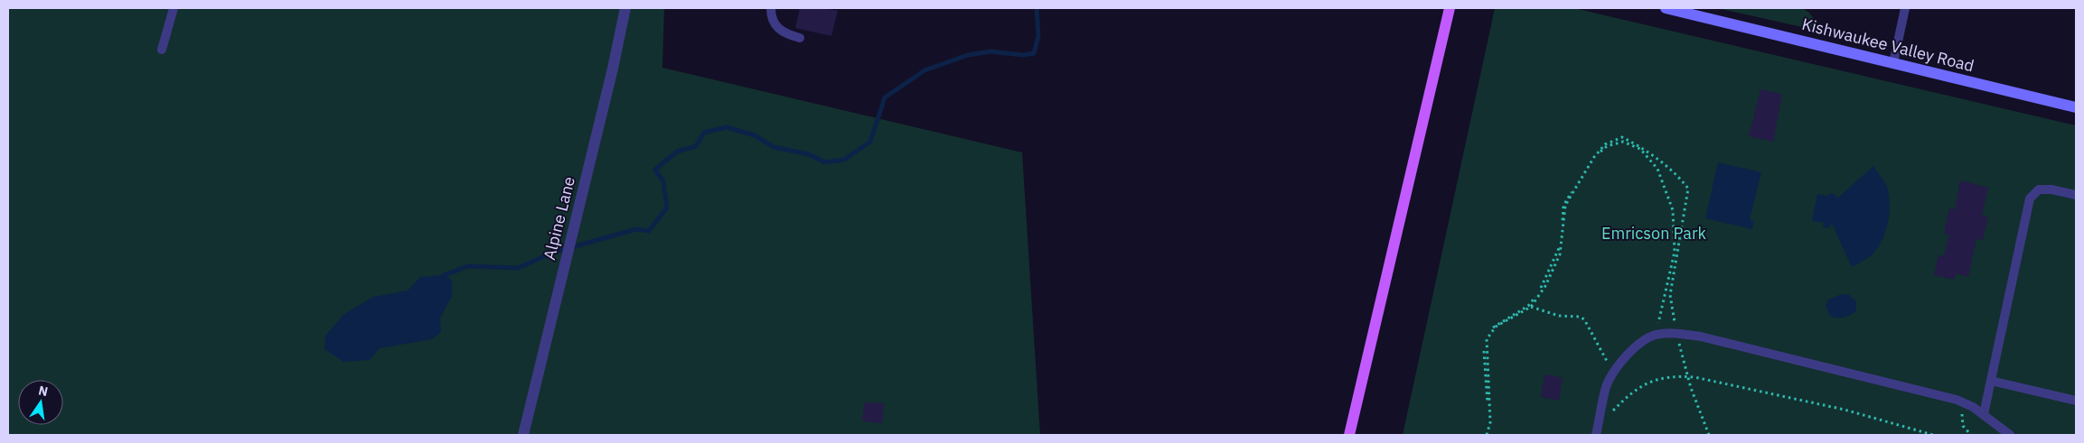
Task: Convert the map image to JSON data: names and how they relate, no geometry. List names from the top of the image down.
{
  "streets": {
    "street": ["Kishwaukee Valley Road", "Alpine Lane"]
  },
  "parks": ["Emricson Park"],
  "north": "top"
}
